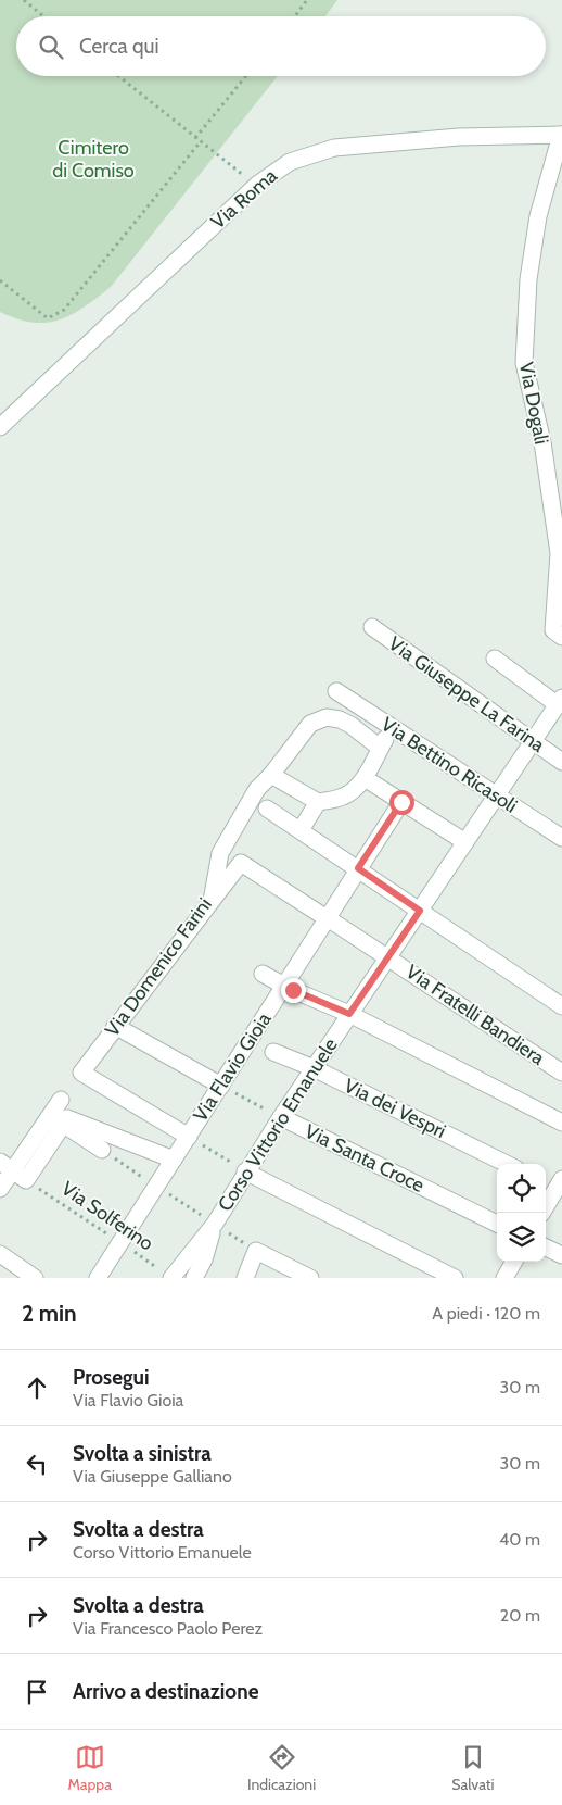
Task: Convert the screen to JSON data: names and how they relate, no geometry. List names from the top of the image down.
{
  "streets": {
    "street": [
      "Via Roma",
      "Via Dogali",
      "Via Giuseppe La Farina",
      "Via Bettino Ricasoli",
      "Via Domenico Farini",
      "Via Fratelli Bandiera",
      "Via Flavio Gioia",
      "Via dei Vespri",
      "Corso Vittorio Emanuele",
      "Via Santa Croce"
    ],
    "path": ["Via Solferino"]
  },
  "crossings": [
    ["Via Roma", "Via Dogali"],
    ["Via Giuseppe La Farina", "Corso Vittorio Emanuele"],
    ["Via Bettino Ricasoli", "Corso Vittorio Emanuele"],
    ["Via Domenico Farini", "Via Fratelli Bandiera"],
    ["Via Domenico Farini", "Via Flavio Gioia"],
    ["Via Fratelli Bandiera", "Via Flavio Gioia"],
    ["Via Fratelli Bandiera", "Corso Vittorio Emanuele"],
    ["Via Flavio Gioia", "Via Santa Croce"],
    ["Via Flavio Gioia", "Via Solferino"],
    ["Via dei Vespri", "Corso Vittorio Emanuele"],
    ["Corso Vittorio Emanuele", "Via Santa Croce"],
    ["Corso Vittorio Emanuele", "Via Solferino"]
  ],
  "parks": ["Cimitero di Comiso"],
  "page": {
    "search": "Cerca qui",
    "heading": ["2 min", "A piedi · 120 m"],
    "list": [
      ["Prosegui", "Via Flavio Gioia", "30 m"],
      ["Svolta a sinistra", "Via Giuseppe Galliano", "30 m"],
      ["Svolta a destra", "Corso Vittorio Emanuele", "40 m"],
      ["Svolta a destra", "Via Francesco Paolo Perez", "20 m"],
      "Arrivo a destinazione"
    ],
    "nav": ["Mappa", "Indicazioni", "Salvati"]
  }
}
